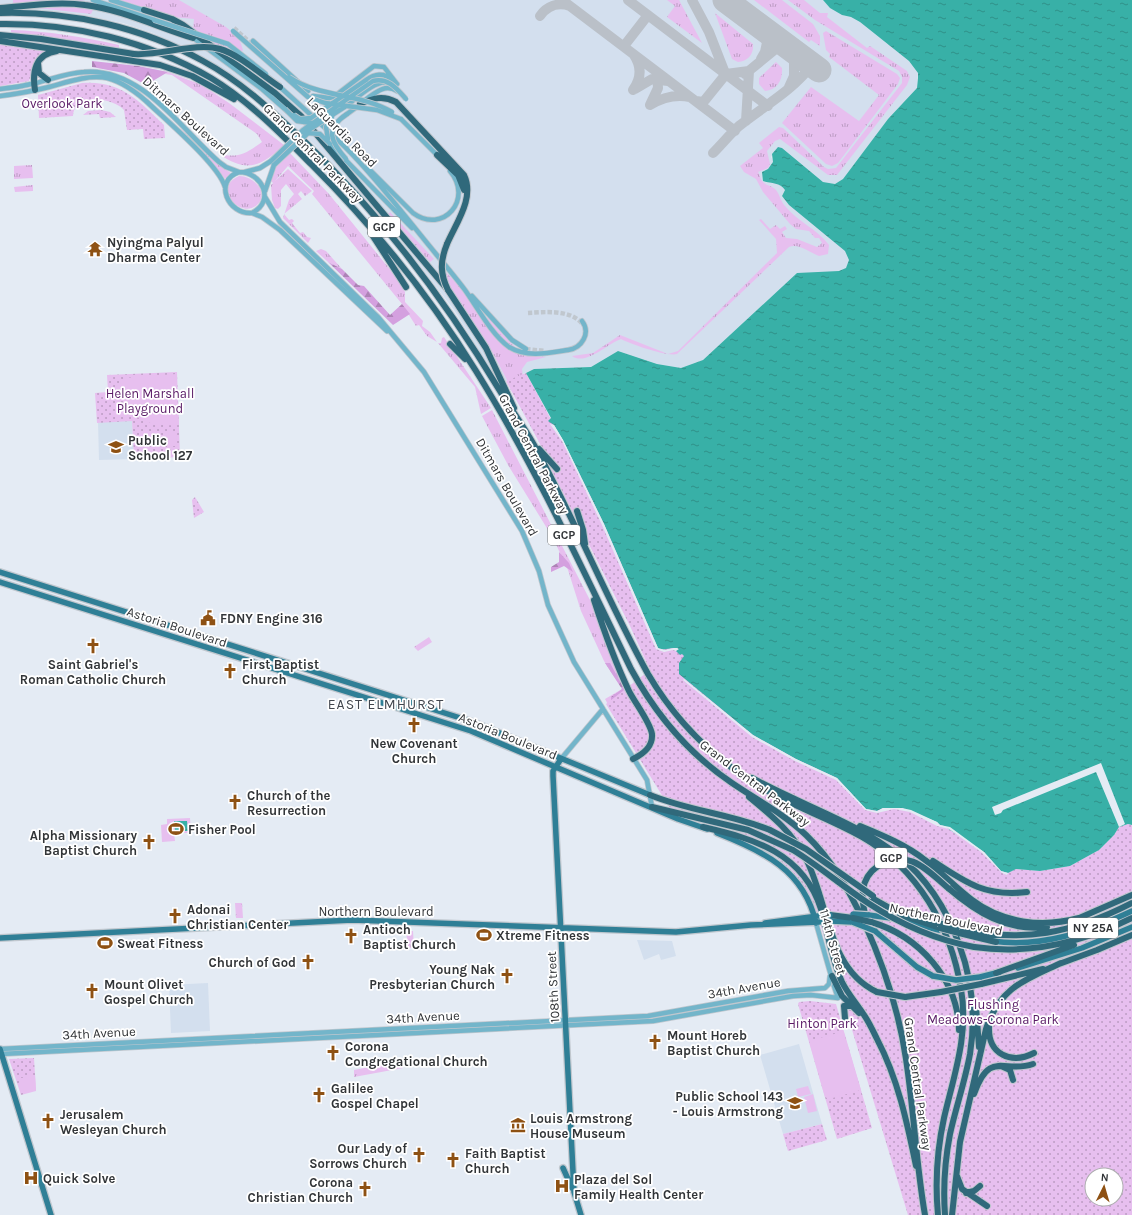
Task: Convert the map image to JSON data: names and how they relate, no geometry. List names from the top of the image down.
{
  "streets": {
    "highway": ["Grand Central Parkway", "GCP"],
    "main road": [
      "Astoria Boulevard",
      "Northern Boulevard",
      "NY 25A",
      "114th Street",
      "108th Street"
    ],
    "street": ["Ditmars Boulevard", "LaGuardia Road", "34th Avenue"]
  },
  "crossings": [
    ["Ditmars Boulevard", "Astoria Boulevard"],
    ["Astoria Boulevard", "114th Street"],
    ["Astoria Boulevard", "108th Street"],
    ["Northern Boulevard", "114th Street"],
    ["Northern Boulevard", "108th Street"],
    ["114th Street", "34th Avenue"],
    ["108th Street", "34th Avenue"]
  ],
  "districts": ["EAST ELMHURST"],
  "parks": [
    "Overlook Park",
    "Helen Marshall Playground",
    "Flushing Meadows-Corona Park",
    "Hinton Park"
  ],
  "places": {
    "temple": ["Nyingma Palyul Dharma Center"],
    "school or university": ["Public School 127", "Public School 143 - Louis Armstrong"],
    "public building": ["FDNY Engine 316"],
    "church": [
      "Saint Gabriel's Roman Catholic Church",
      "First Baptist Church",
      "New Covenant Church",
      "Church of the Resurrection",
      "Alpha Missionary Baptist Church",
      "Adonai Christian Center",
      "Antioch Baptist Church",
      "Church of God",
      "Young Nak Presbyterian Church",
      "Mount Olivet Gospel Church",
      "Mount Horeb Baptist Church",
      "Corona Congregational Church",
      "Galilee Gospel Chapel",
      "Jerusalem Wesleyan Church",
      "Our Lady of Sorrows Church",
      "Faith Baptist Church",
      "Corona Christian Church"
    ],
    "sports": ["Fisher Pool", "Xtreme Fitness", "Sweat Fitness"],
    "museum": ["Louis Armstrong House Museum"],
    "hospital": ["Quick Solve", "Plaza del Sol Family Health Center"]
  },
  "north": "top"
}
